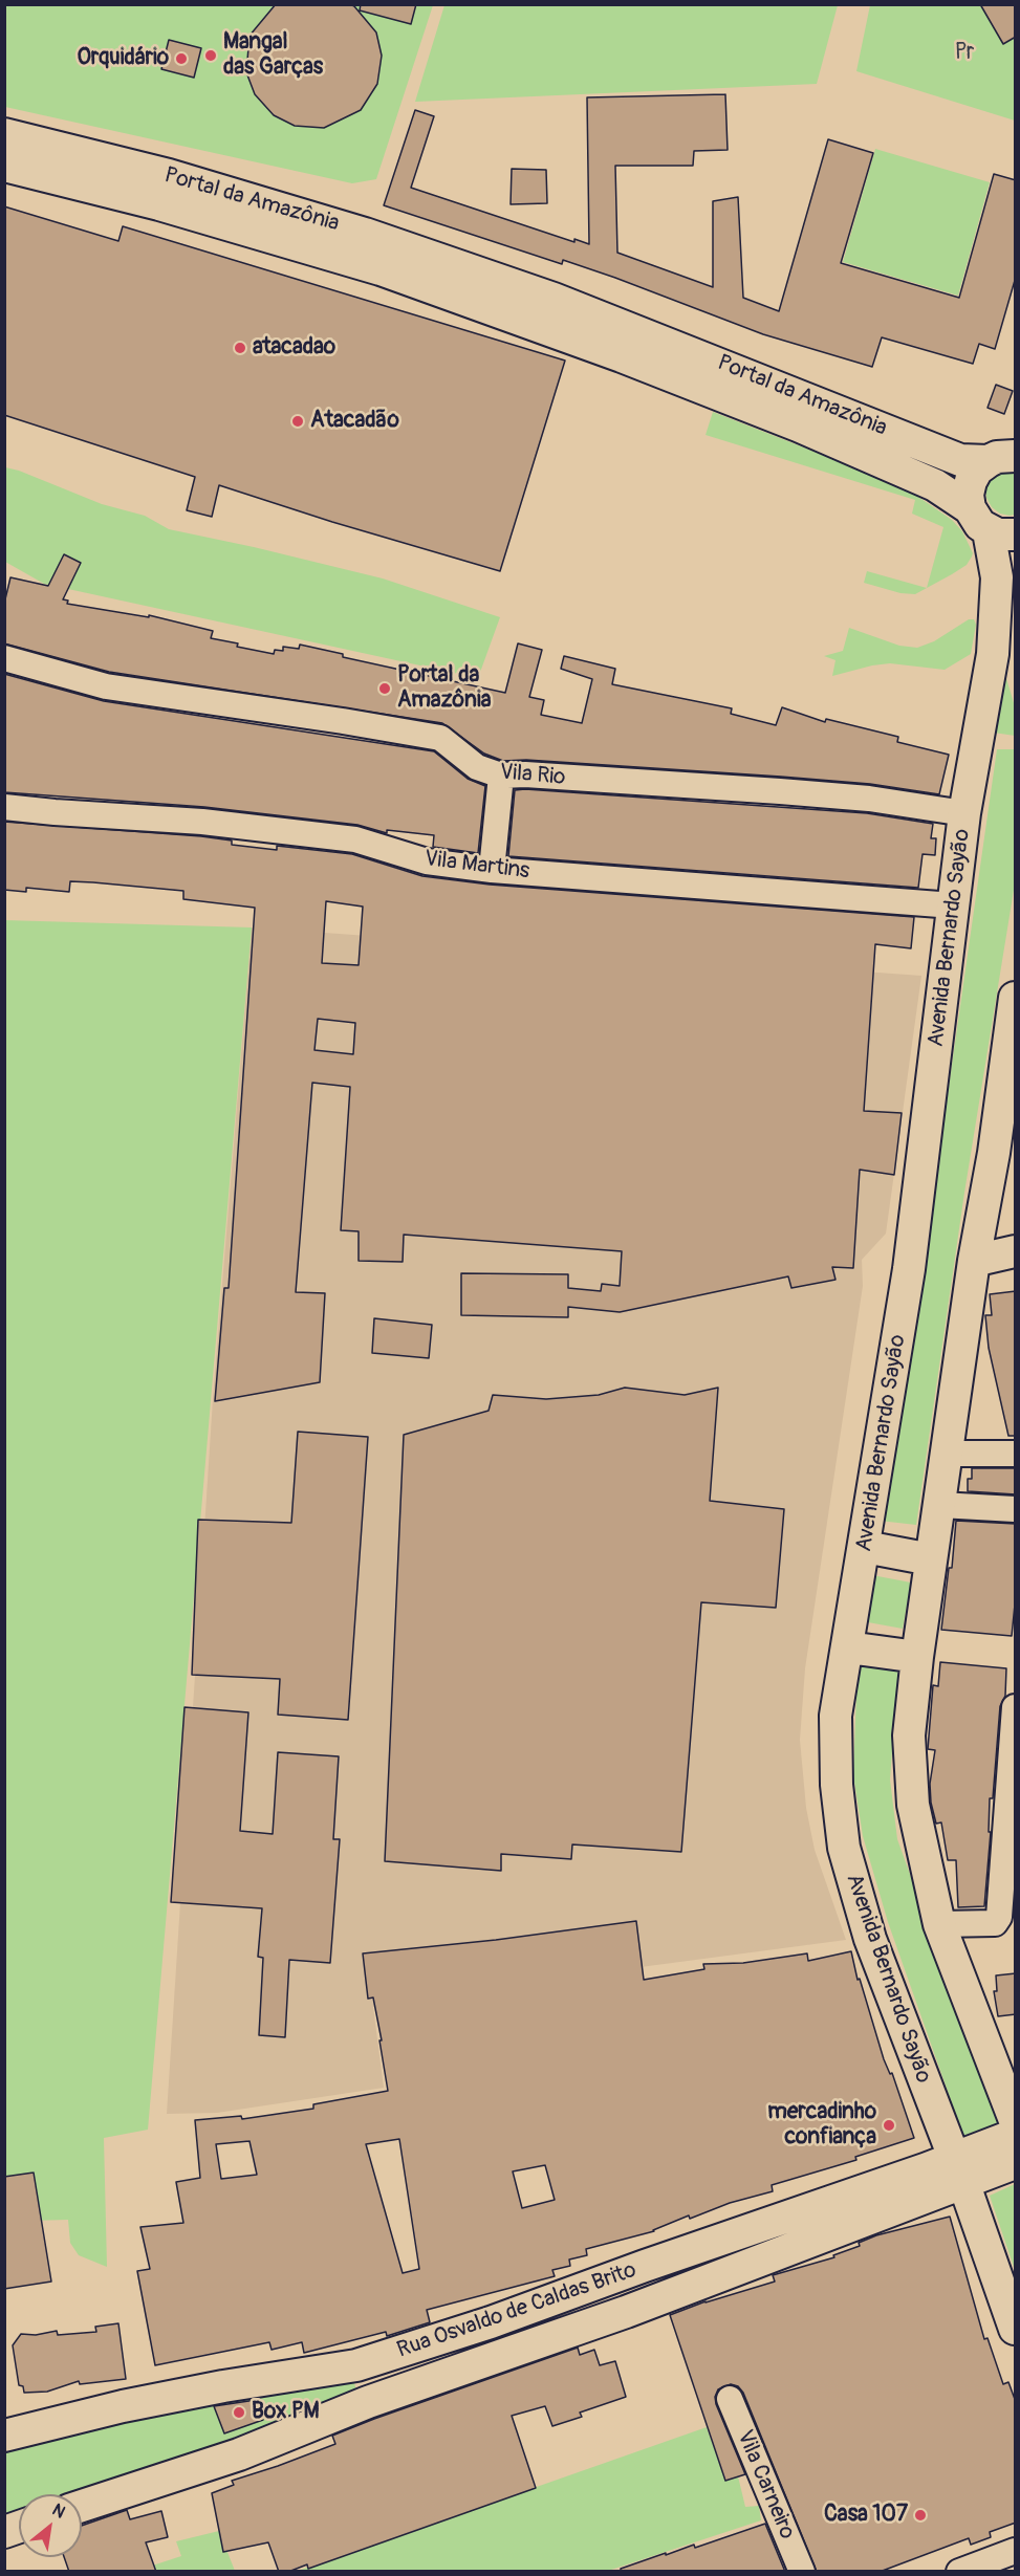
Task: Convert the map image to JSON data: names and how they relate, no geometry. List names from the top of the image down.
{
  "streets": {
    "street": [
      "Portal da Amazônia",
      "Vila Rio",
      "Vila Martins",
      "Avenida Bernardo Sayão",
      "Rua Osvaldo de Caldas Brito",
      "Vila Carneiro"
    ]
  },
  "crossings": [
    ["Portal da Amazônia", "Avenida Bernardo Sayão"],
    ["Vila Rio", "Avenida Bernardo Sayão"],
    ["Vila Martins", "Avenida Bernardo Sayão"],
    ["Avenida Bernardo Sayão", "Rua Osvaldo de Caldas Brito"]
  ],
  "parks": ["Pr"],
  "places": [
    "Mangal das Garças",
    "Orquidário",
    "atacadao",
    "Atacadão",
    "Portal da Amazônia",
    "mercadinho confiança",
    "Box PM",
    "Casa 107"
  ],
  "north": "top right"
}
